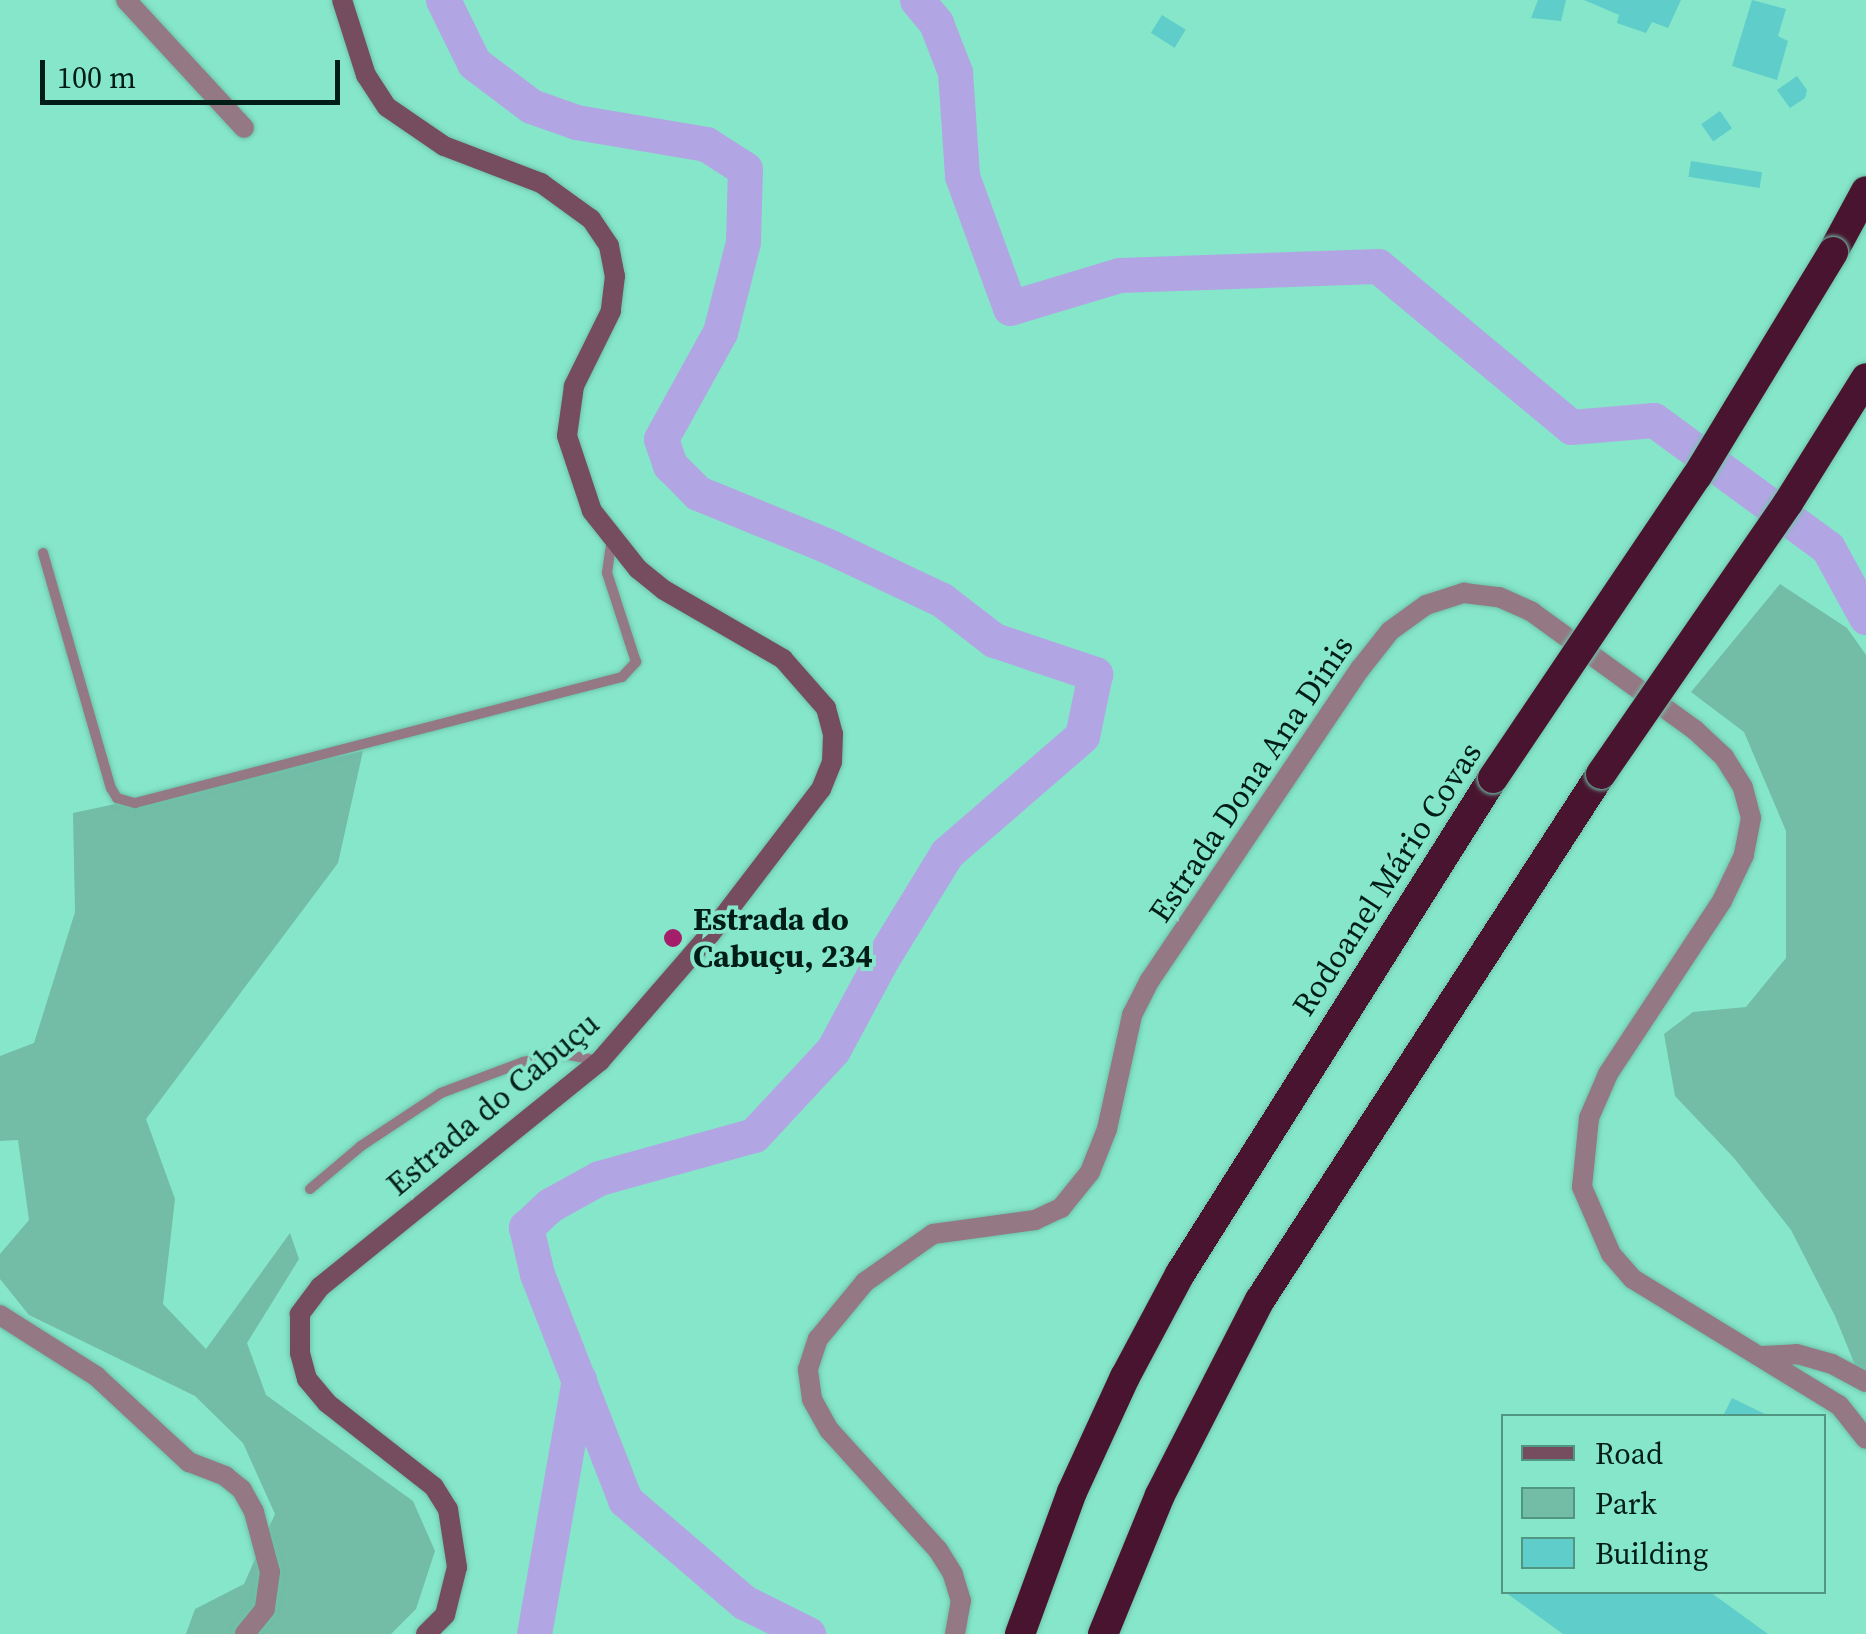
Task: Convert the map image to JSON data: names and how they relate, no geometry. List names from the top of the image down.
{
  "streets": {
    "highway": ["Rodoanel Mário Covas"],
    "main road": ["Estrada do Cabuçu"],
    "street": ["Estrada Dona Ana Dinis"]
  },
  "places": ["Estrada do Cabuçu, 234"],
  "legend": ["Road", "Park", "Building"],
  "scale_bar": "100 m"
}
